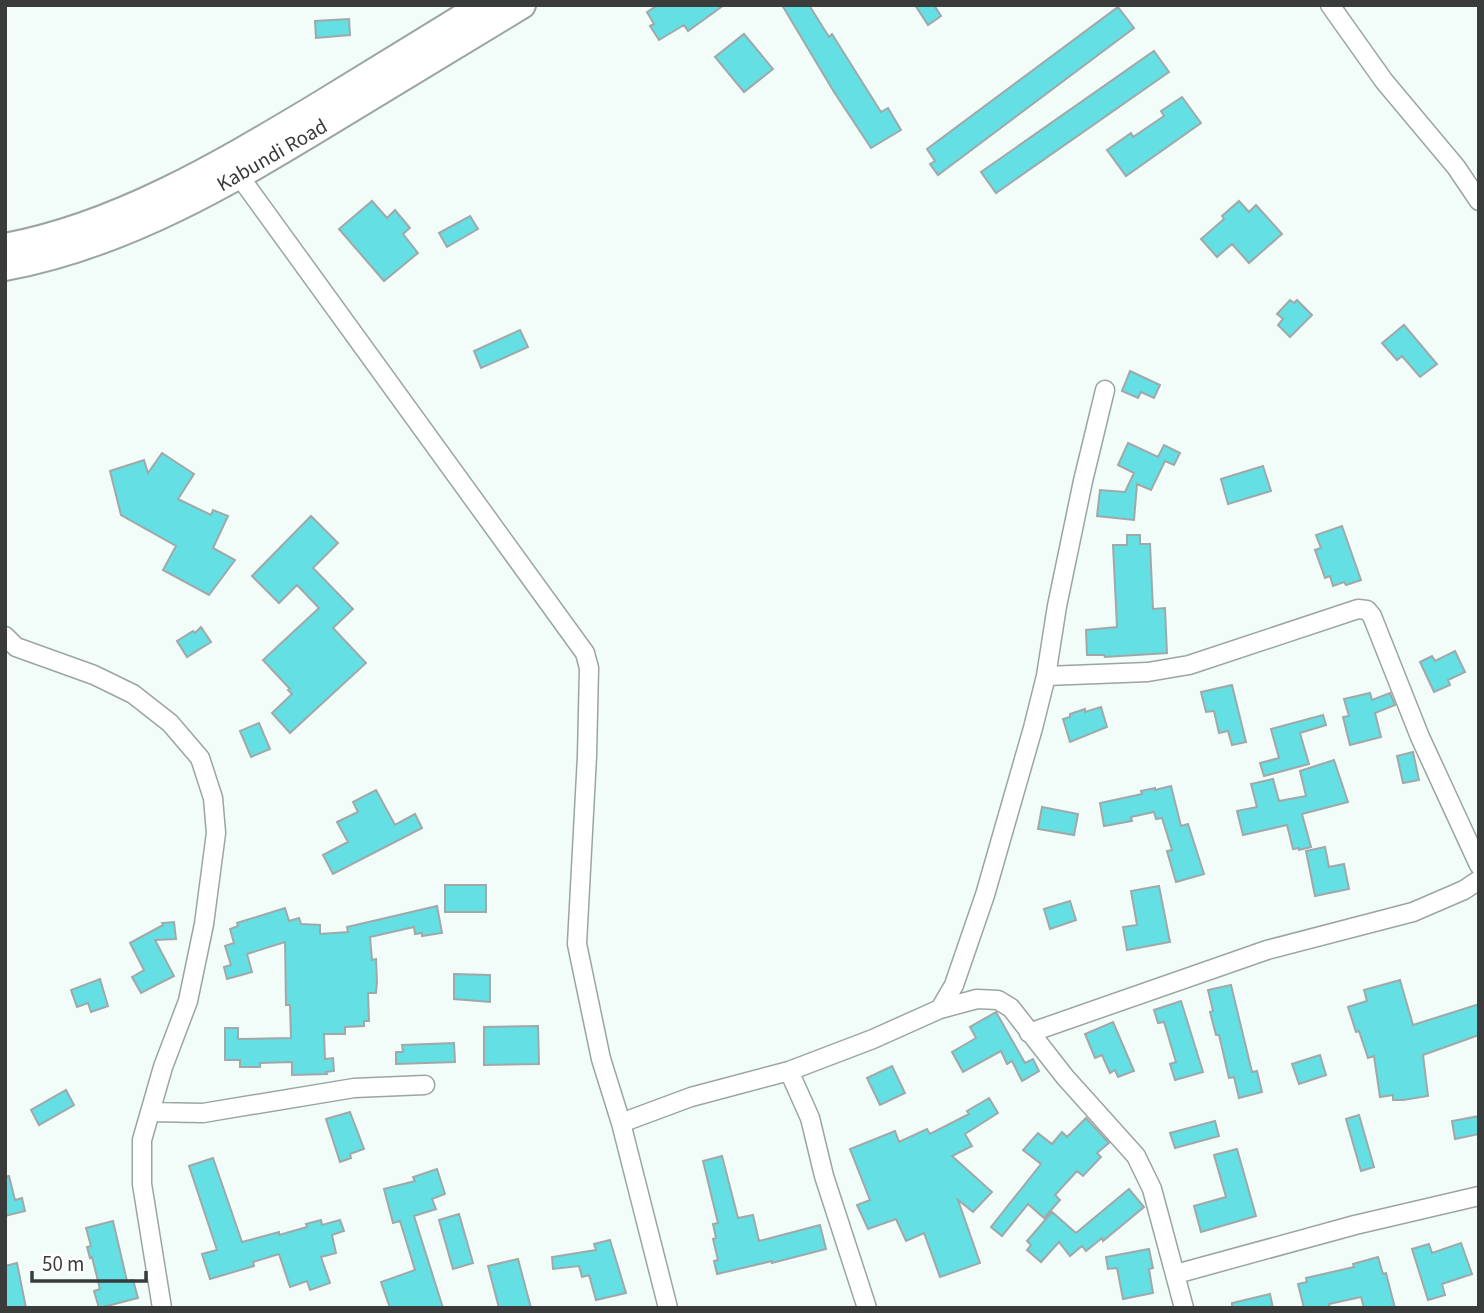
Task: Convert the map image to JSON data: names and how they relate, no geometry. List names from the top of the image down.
{
  "streets": {
    "street": ["Kabundi Road"]
  },
  "scale_bar": "50 m"
}
